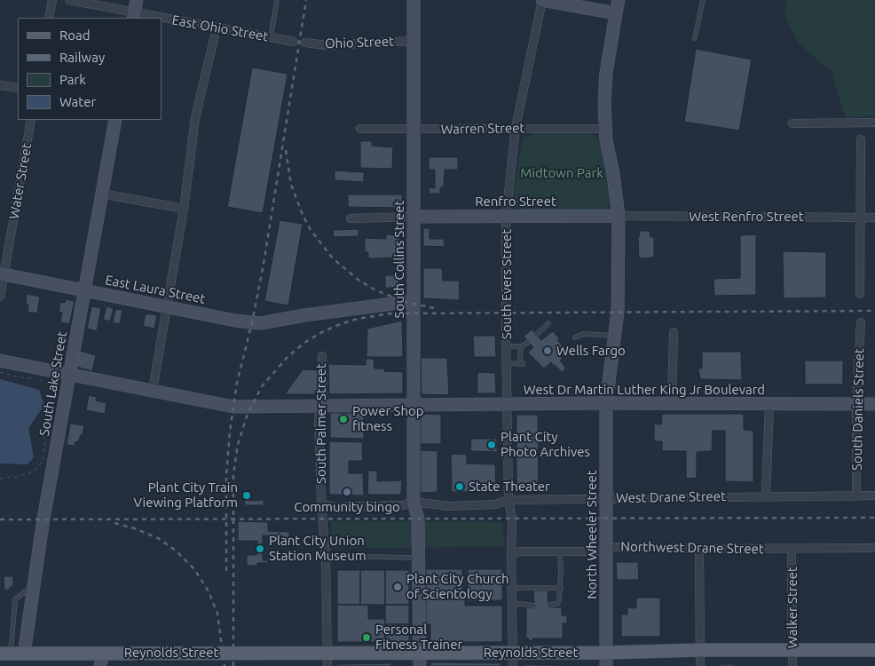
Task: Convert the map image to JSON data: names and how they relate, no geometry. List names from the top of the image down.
{
  "streets": {
    "main road": ["Reynolds Street"],
    "street": [
      "East Ohio Street",
      "Ohio Street",
      "Warren Street",
      "Water Street",
      "Renfro Street",
      "West Renfro Street",
      "South Collins Street",
      "South Evers Street",
      "East Laura Street",
      "South Lake Street",
      "West Dr Martin Luther King Jr Boulevard",
      "South Daniels Street",
      "South Palmer Street",
      "West Drane Street",
      "North Wheeler Street",
      "Northwest Drane Street",
      "Walker Street"
    ]
  },
  "crossings": [
    ["Ohio Street", "South Collins Street"],
    ["Warren Street", "South Collins Street"],
    ["Warren Street", "South Evers Street"],
    ["Warren Street", "North Wheeler Street"],
    ["Water Street", "East Laura Street"],
    ["Renfro Street", "West Renfro Street"],
    ["Renfro Street", "South Collins Street"],
    ["Renfro Street", "South Evers Street"],
    ["Renfro Street", "North Wheeler Street"],
    ["West Renfro Street", "North Wheeler Street"],
    ["South Collins Street", "East Laura Street"],
    ["South Collins Street", "West Dr Martin Luther King Jr Boulevard"],
    ["South Collins Street", "West Drane Street"],
    ["South Collins Street", "Reynolds Street"],
    ["South Evers Street", "West Dr Martin Luther King Jr Boulevard"],
    ["South Evers Street", "West Drane Street"],
    ["South Evers Street", "Northwest Drane Street"],
    ["South Evers Street", "Reynolds Street"],
    ["East Laura Street", "South Lake Street"],
    ["South Lake Street", "West Dr Martin Luther King Jr Boulevard"],
    ["South Lake Street", "Reynolds Street"],
    ["West Dr Martin Luther King Jr Boulevard", "South Daniels Street"],
    ["West Dr Martin Luther King Jr Boulevard", "South Palmer Street"],
    ["West Dr Martin Luther King Jr Boulevard", "North Wheeler Street"],
    ["South Daniels Street", "West Drane Street"],
    ["South Palmer Street", "West Drane Street"],
    ["South Palmer Street", "Reynolds Street"],
    ["West Drane Street", "North Wheeler Street"],
    ["North Wheeler Street", "Northwest Drane Street"],
    ["North Wheeler Street", "Reynolds Street"],
    ["Northwest Drane Street", "Walker Street"],
    ["Walker Street", "Reynolds Street"]
  ],
  "parks": ["Midtown Park"],
  "places": [
    "Wells Fargo",
    "Power Shop fitness",
    "Plant City Photo Archives",
    "State Theater",
    "Community bingo",
    "Plant City Train Viewing Platform",
    "Plant City Union Station Museum",
    "Plant City Church of Scientology",
    "Personal Fitness Trainer"
  ],
  "legend": [
    "Road",
    "Railway",
    "Park",
    "Water"
  ]
}
